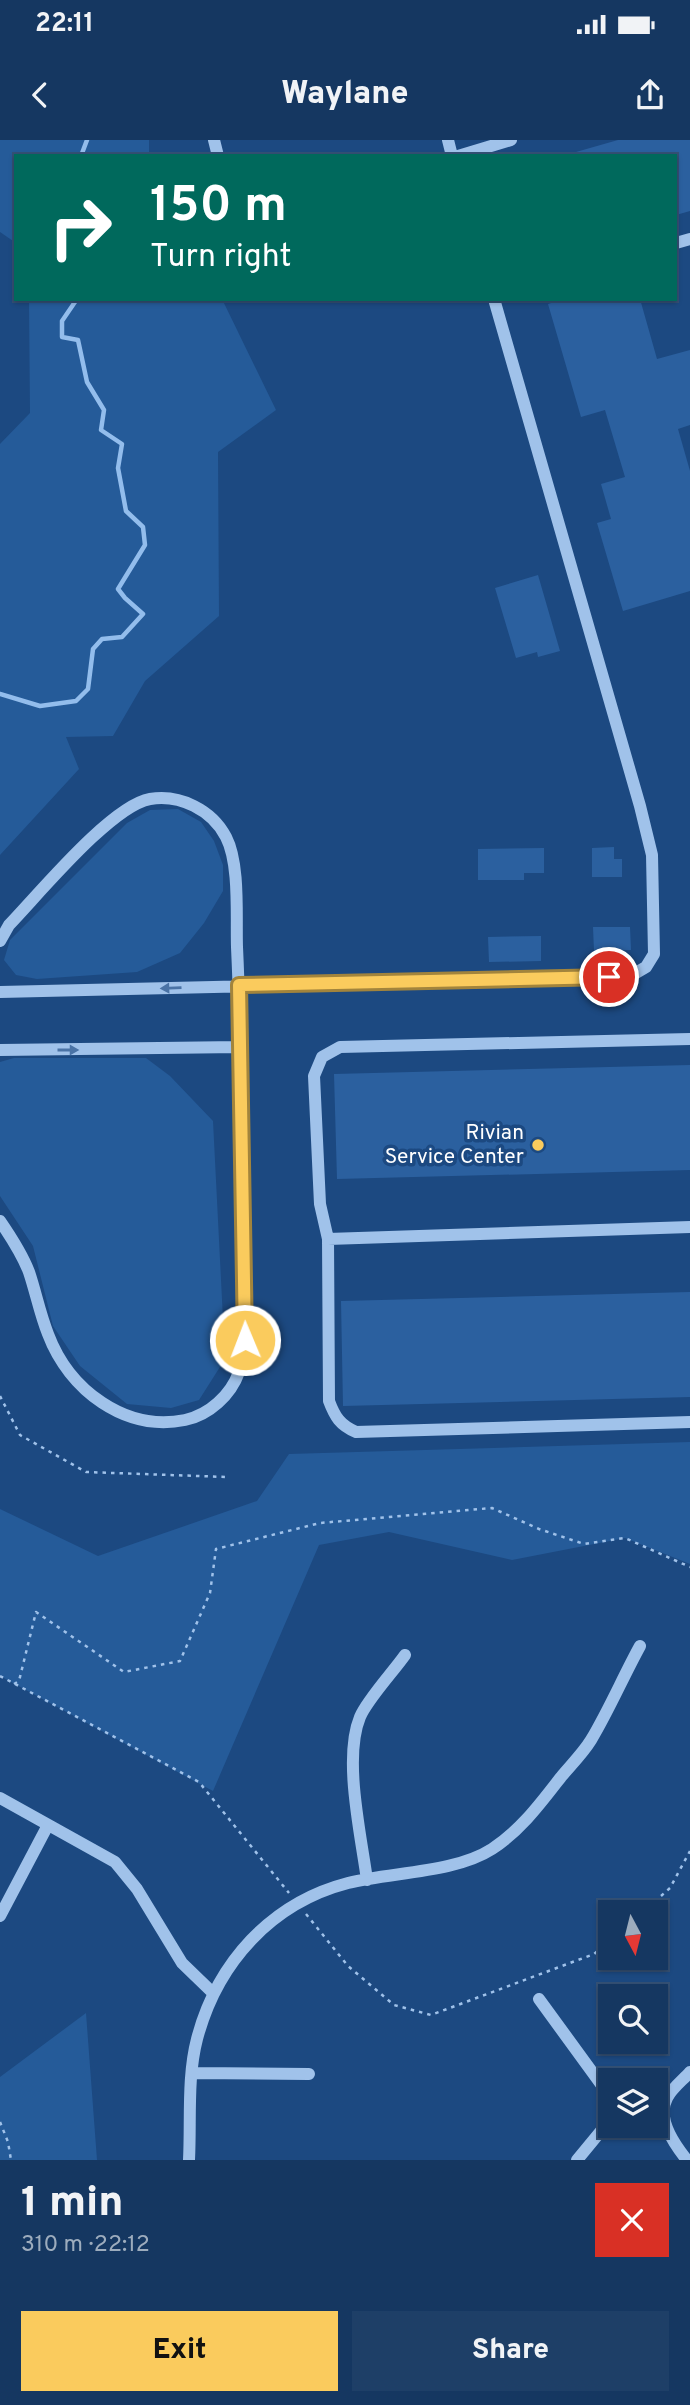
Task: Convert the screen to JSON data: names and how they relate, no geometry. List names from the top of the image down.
{
  "places": ["Rivian Service Center"],
  "north": "bottom",
  "page": {
    "status": "22:11",
    "header": "Waylane",
    "turn": ["150 m", "Turn right"],
    "heading": ["1 min", "310 m · 22:12"],
    "buttons": ["Exit", "Share"]
  }
}
